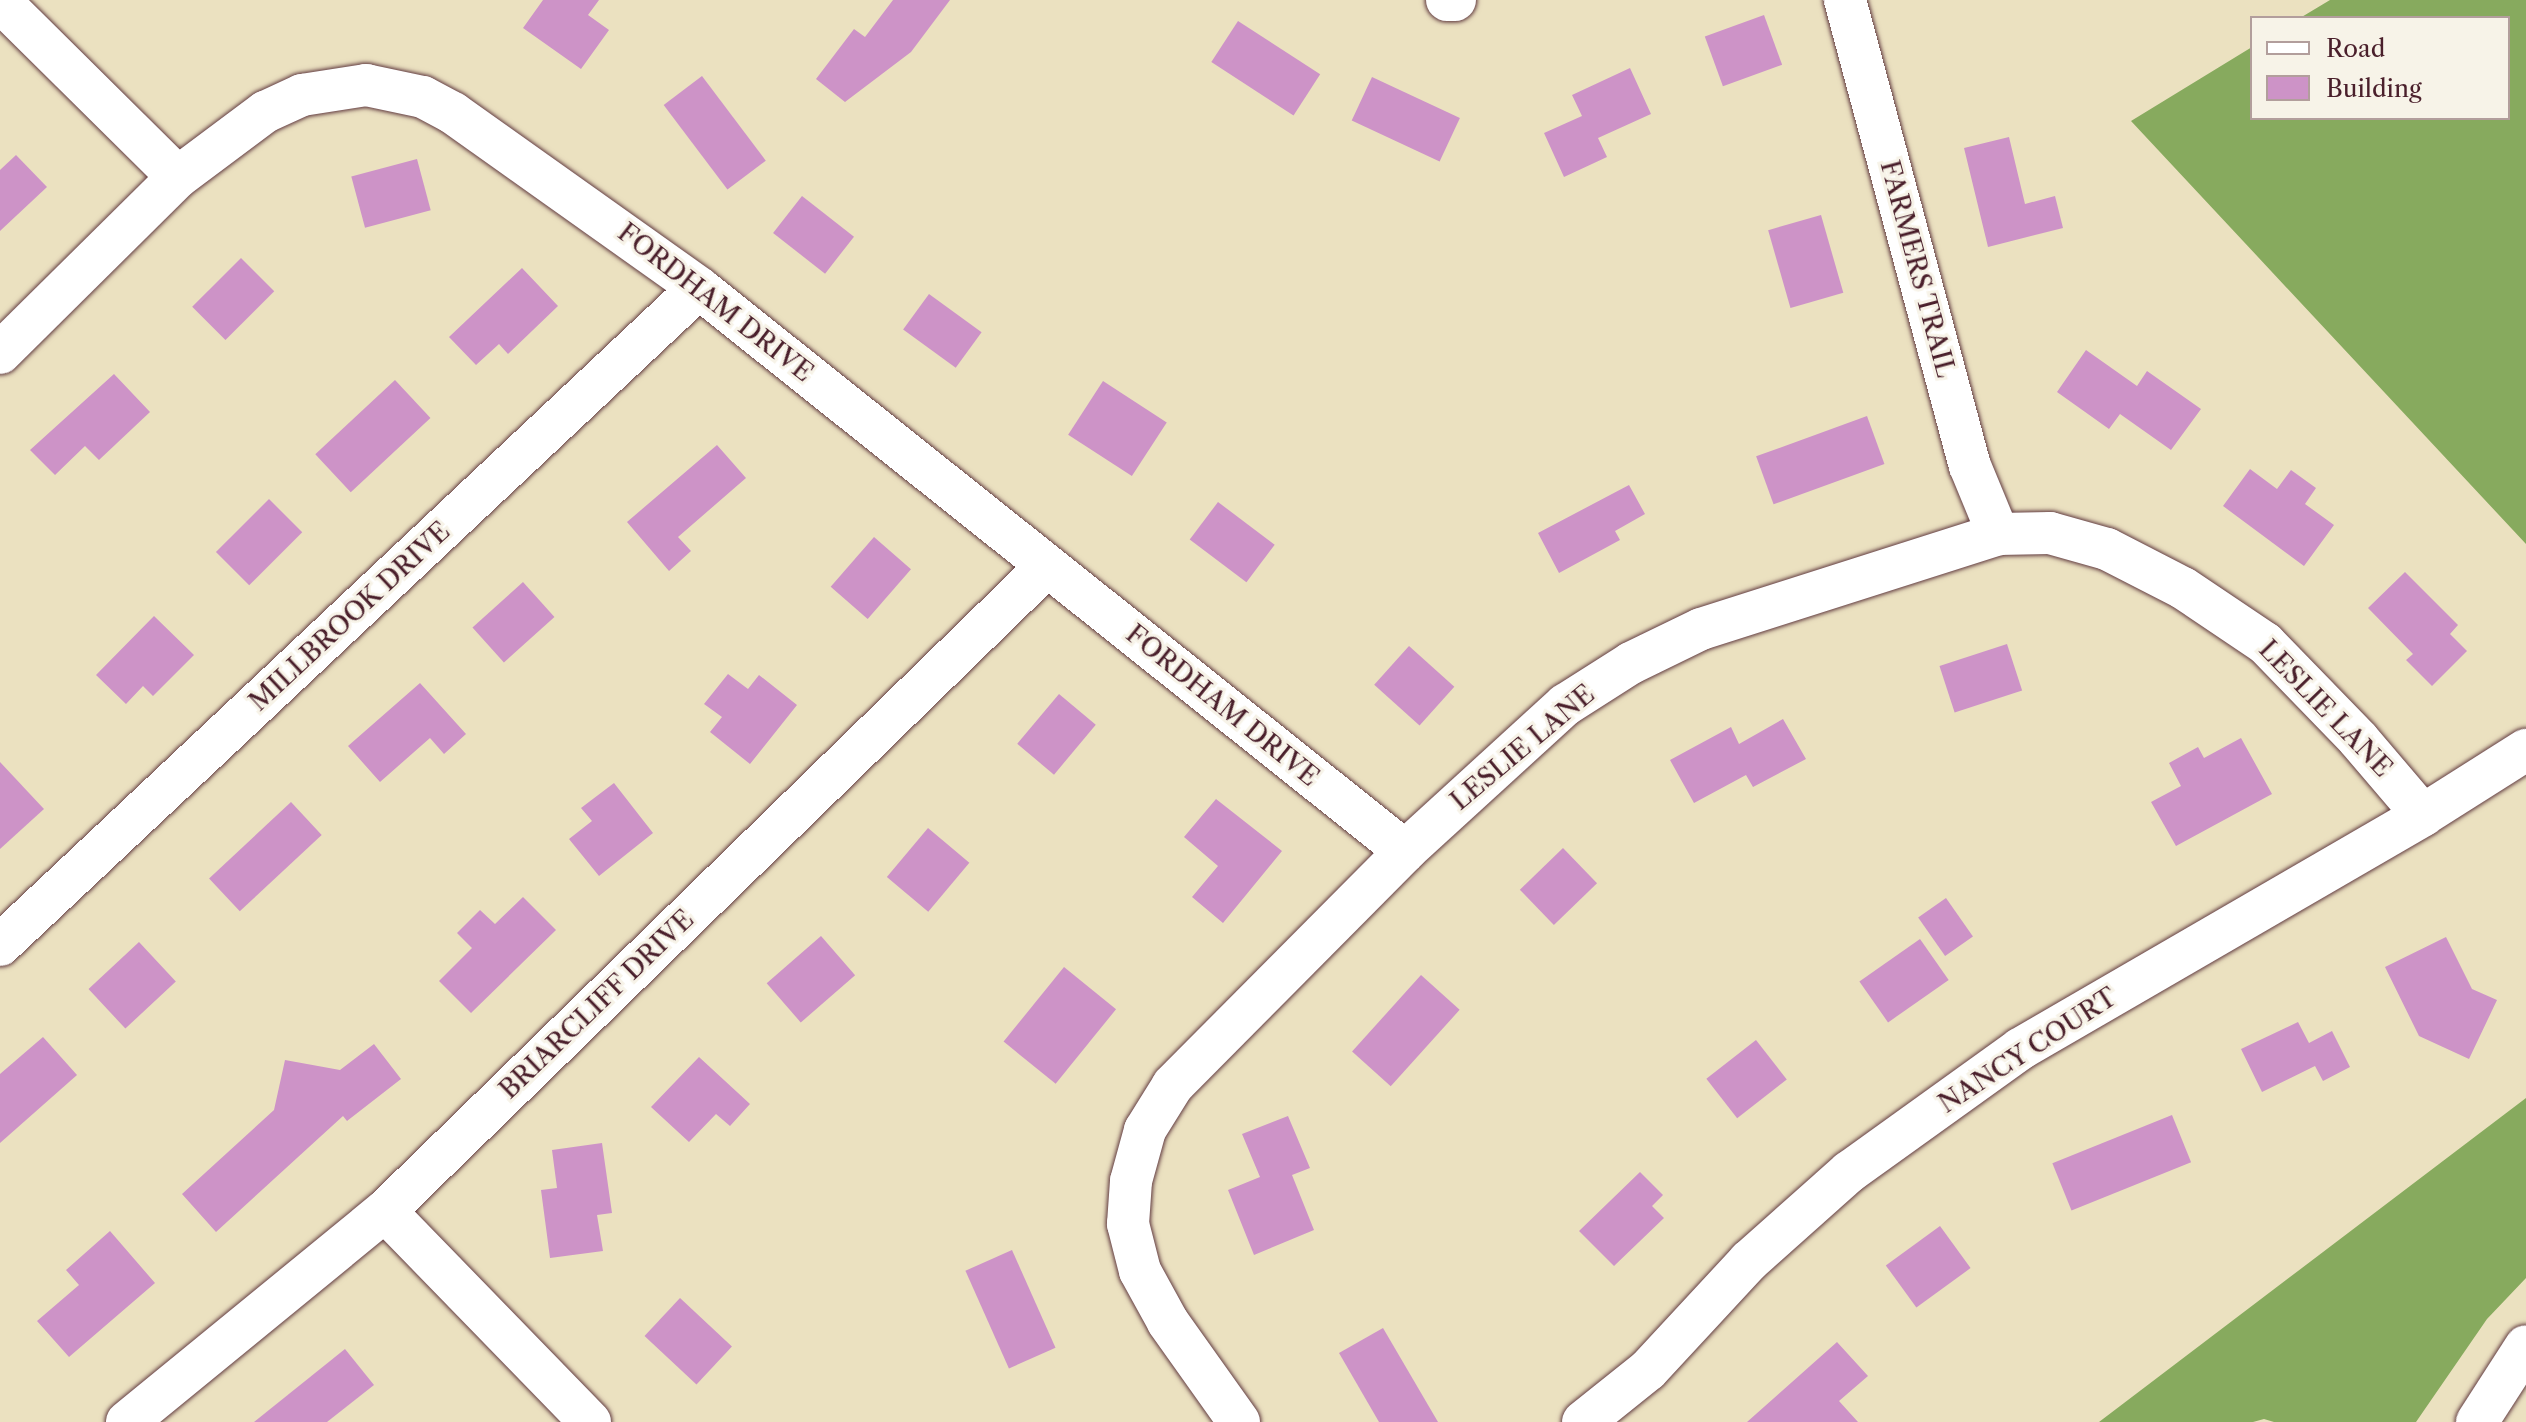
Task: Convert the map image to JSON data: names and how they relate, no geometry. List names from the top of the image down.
{
  "streets": {
    "street": [
      "FARMERS TRAIL",
      "FORDHAM DRIVE",
      "MILLBROOK DRIVE",
      "LESLIE LANE",
      "BRIARCLIFF DRIVE",
      "NANCY COURT"
    ]
  },
  "crossings": [
    ["FARMERS TRAIL", "LESLIE LANE"],
    ["FORDHAM DRIVE", "MILLBROOK DRIVE"],
    ["FORDHAM DRIVE", "LESLIE LANE"],
    ["FORDHAM DRIVE", "BRIARCLIFF DRIVE"],
    ["LESLIE LANE", "NANCY COURT"]
  ],
  "legend": ["Road", "Building"]
}
